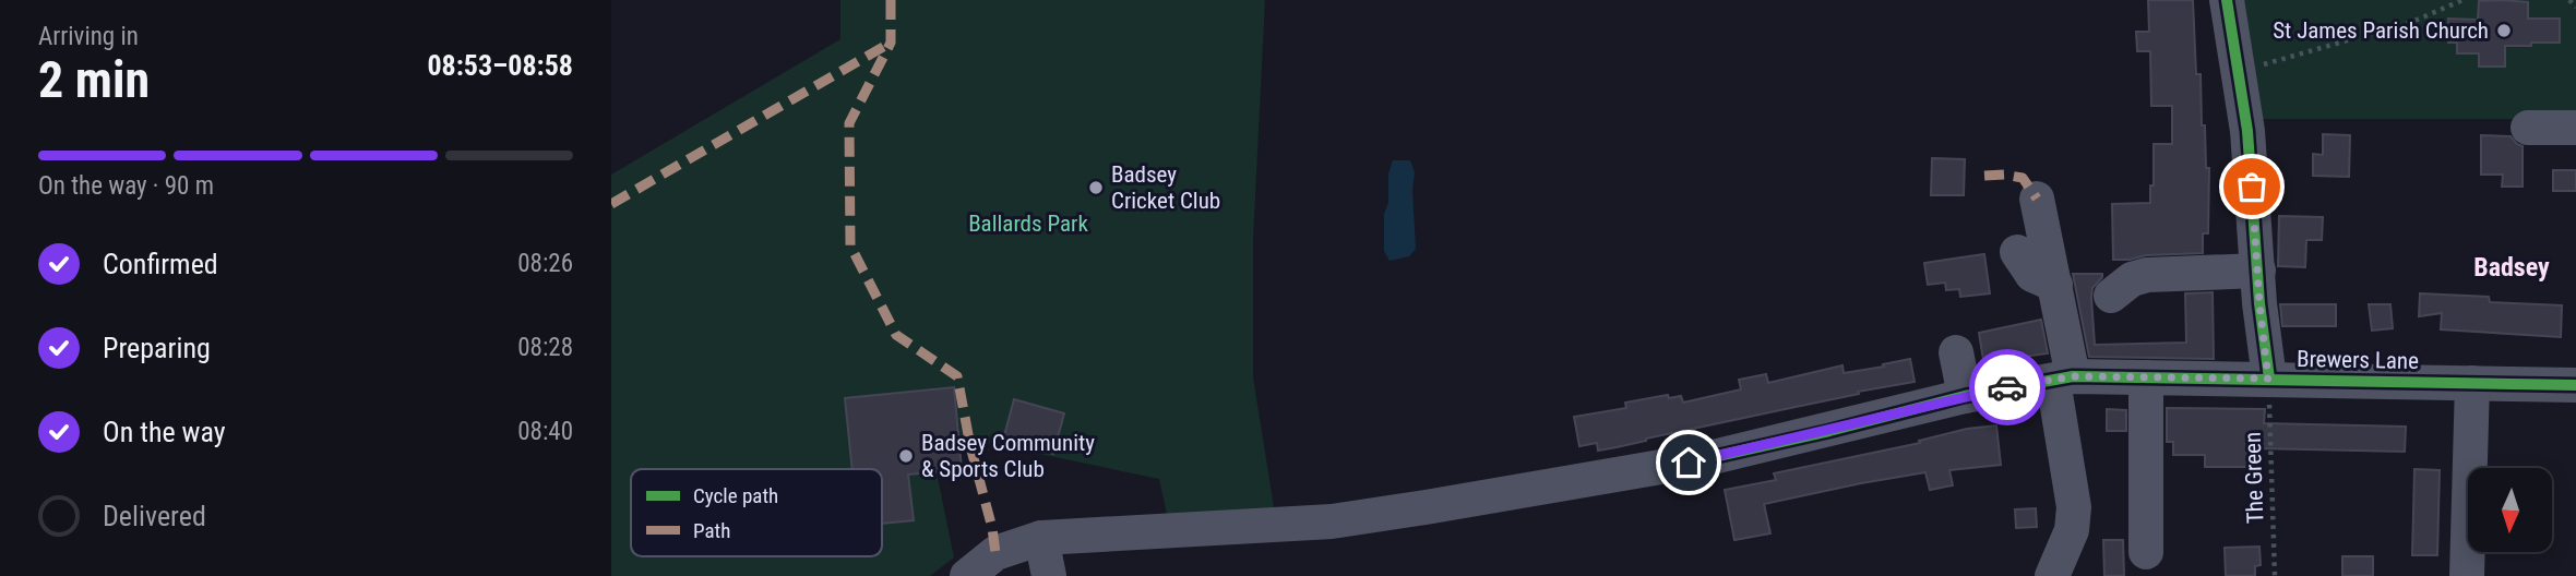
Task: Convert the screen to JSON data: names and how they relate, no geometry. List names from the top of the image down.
{
  "streets": {
    "street": ["Brewers Lane"],
    "path": ["The Green"]
  },
  "crossings": [
    ["Brewers Lane", "The Green"]
  ],
  "districts": ["Badsey"],
  "parks": ["Ballards Park"],
  "places": ["St James Parish Church", "Badsey Cricket Club", "Badsey Community & Sports Club"],
  "legend": ["Cycle path", "Path"],
  "north": "bottom",
  "page": {
    "heading": ["2 min", "Arriving in", "08:53–08:58"],
    "bar": "On the way · 90 m",
    "list": [
      ["Confirmed", "08:26"],
      ["Preparing", "08:28"],
      ["On the way", "08:40"],
      "Delivered"
    ]
  }
}
